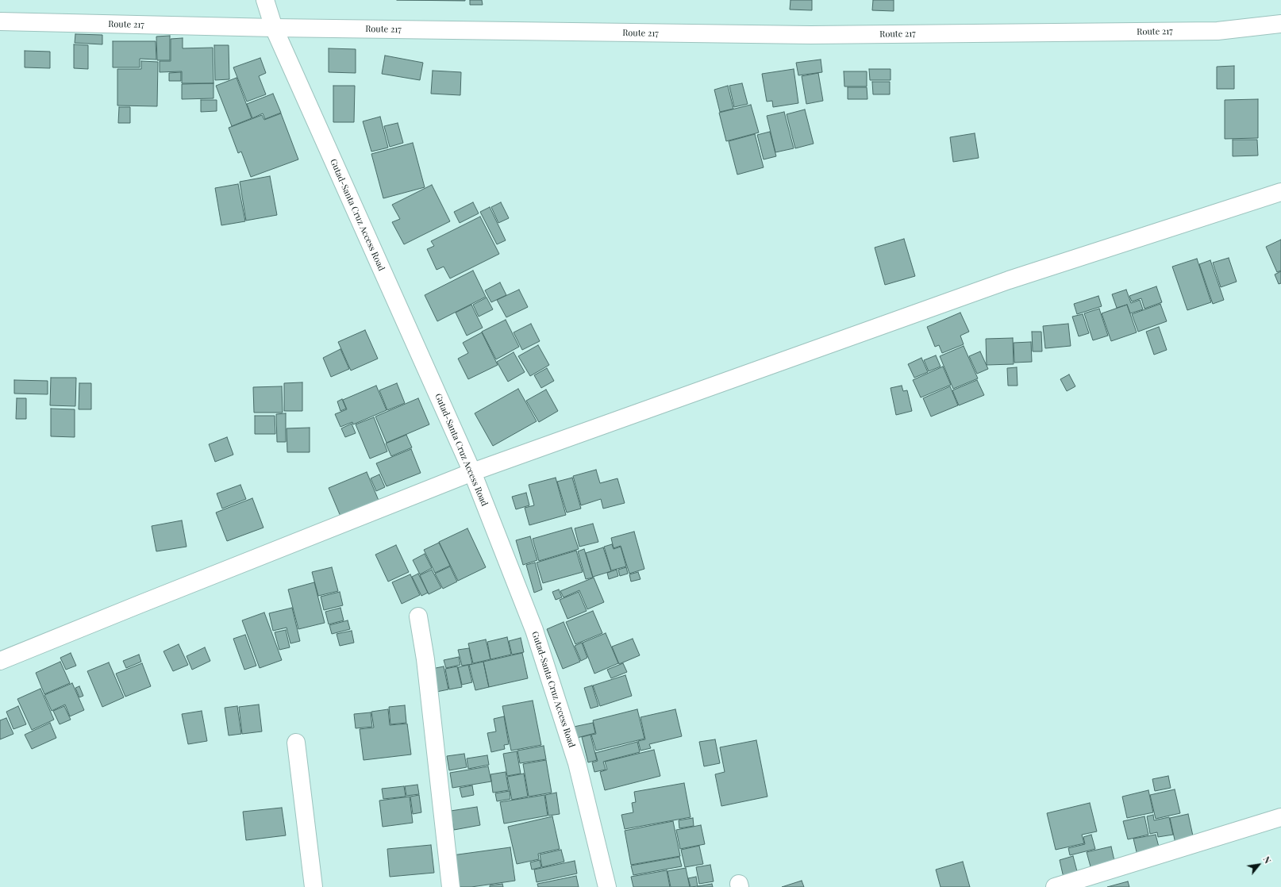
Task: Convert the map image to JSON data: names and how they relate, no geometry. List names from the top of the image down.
{
  "streets": {
    "main road": ["Route 217", "Gutad-Santa Cruz Access Road"]
  },
  "crossings": [
    ["Route 217", "Gutad-Santa Cruz Access Road"]
  ],
  "north": "top right"
}
